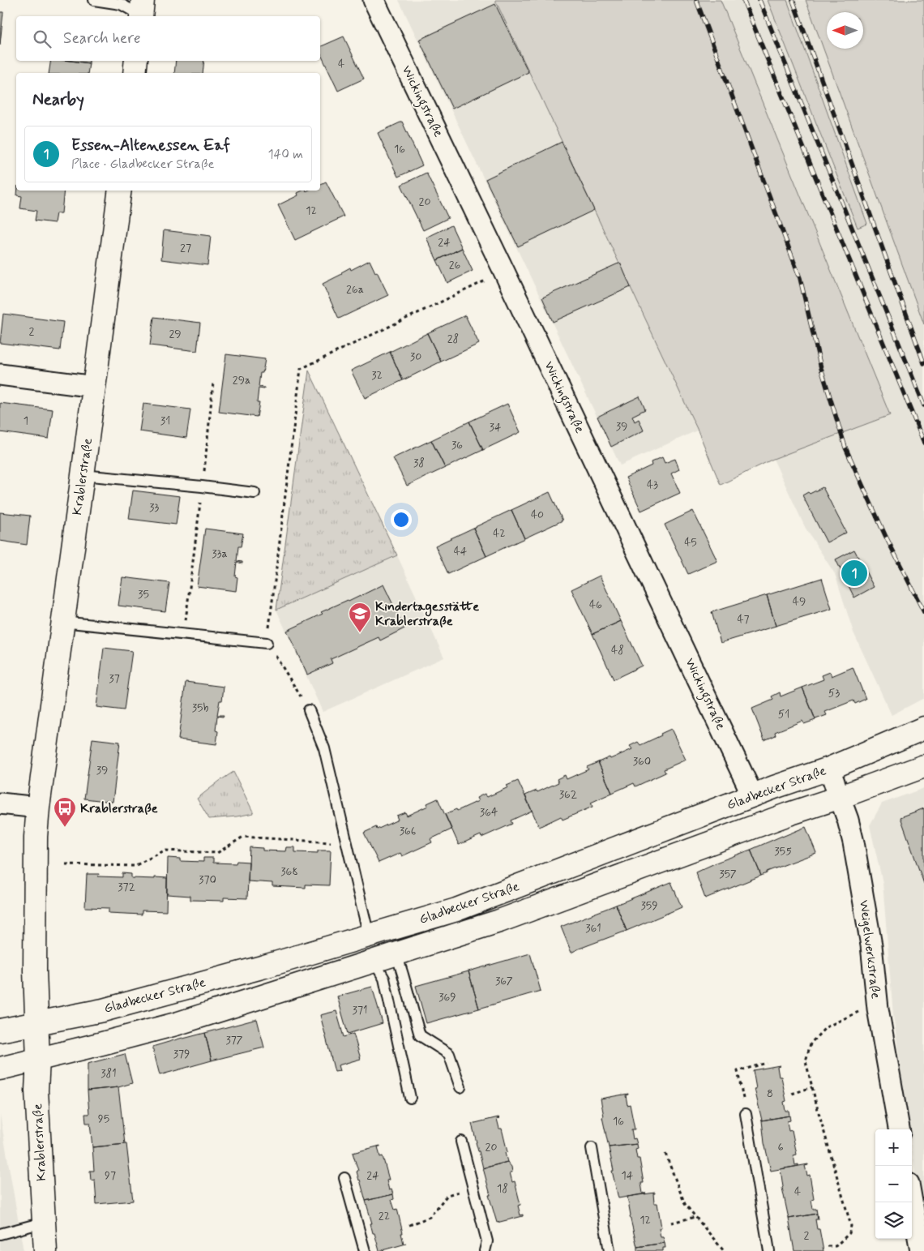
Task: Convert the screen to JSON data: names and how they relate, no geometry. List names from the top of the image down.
{
  "streets": {
    "main road": ["Krablerstraße", "Gladbecker Straße"],
    "street": ["Wickingstraße", "Weigelwerkstraße"]
  },
  "crossings": [
    ["Wickingstraße", "Gladbecker Straße"],
    ["Krablerstraße", "Gladbecker Straße"],
    ["Gladbecker Straße", "Weigelwerkstraße"]
  ],
  "places": {
    "school or university": ["Kindertagesstätte Krablerstraße"],
    "bus stop": ["Krablerstraße"]
  },
  "house_numbers": [
    "4",
    "16",
    "20",
    "12",
    "24",
    "27",
    "26",
    "26a",
    "2",
    "29",
    "28",
    "30",
    "32",
    "29a",
    "1",
    "31",
    "39",
    "34",
    "36",
    "38",
    "43",
    "33",
    "40",
    "42",
    "45",
    "44",
    "33a",
    "35",
    "49",
    "46",
    "47",
    "48",
    "37",
    "53",
    "35b",
    "51",
    "360",
    "39",
    "362",
    "364",
    "366",
    "355",
    "368",
    "357",
    "370",
    "372",
    "359",
    "361",
    "367",
    "369",
    "371",
    "377",
    "379",
    "381",
    "8",
    "95",
    "16",
    "20",
    "6",
    "97",
    "24",
    "14",
    "18",
    "4",
    "22",
    "12",
    "2"
  ],
  "north": "left",
  "page": {
    "search": "Search here",
    "heading": "Nearby",
    "list": [
      {
        "mark": "1",
        "name": "Essen-Altenessen Eaf",
        "note": "Place · Gladbecker Straße",
        "value": "140 m"
      }
    ],
    "pins": "1",
    "map_buttons": ["+", "−"]
  }
}
